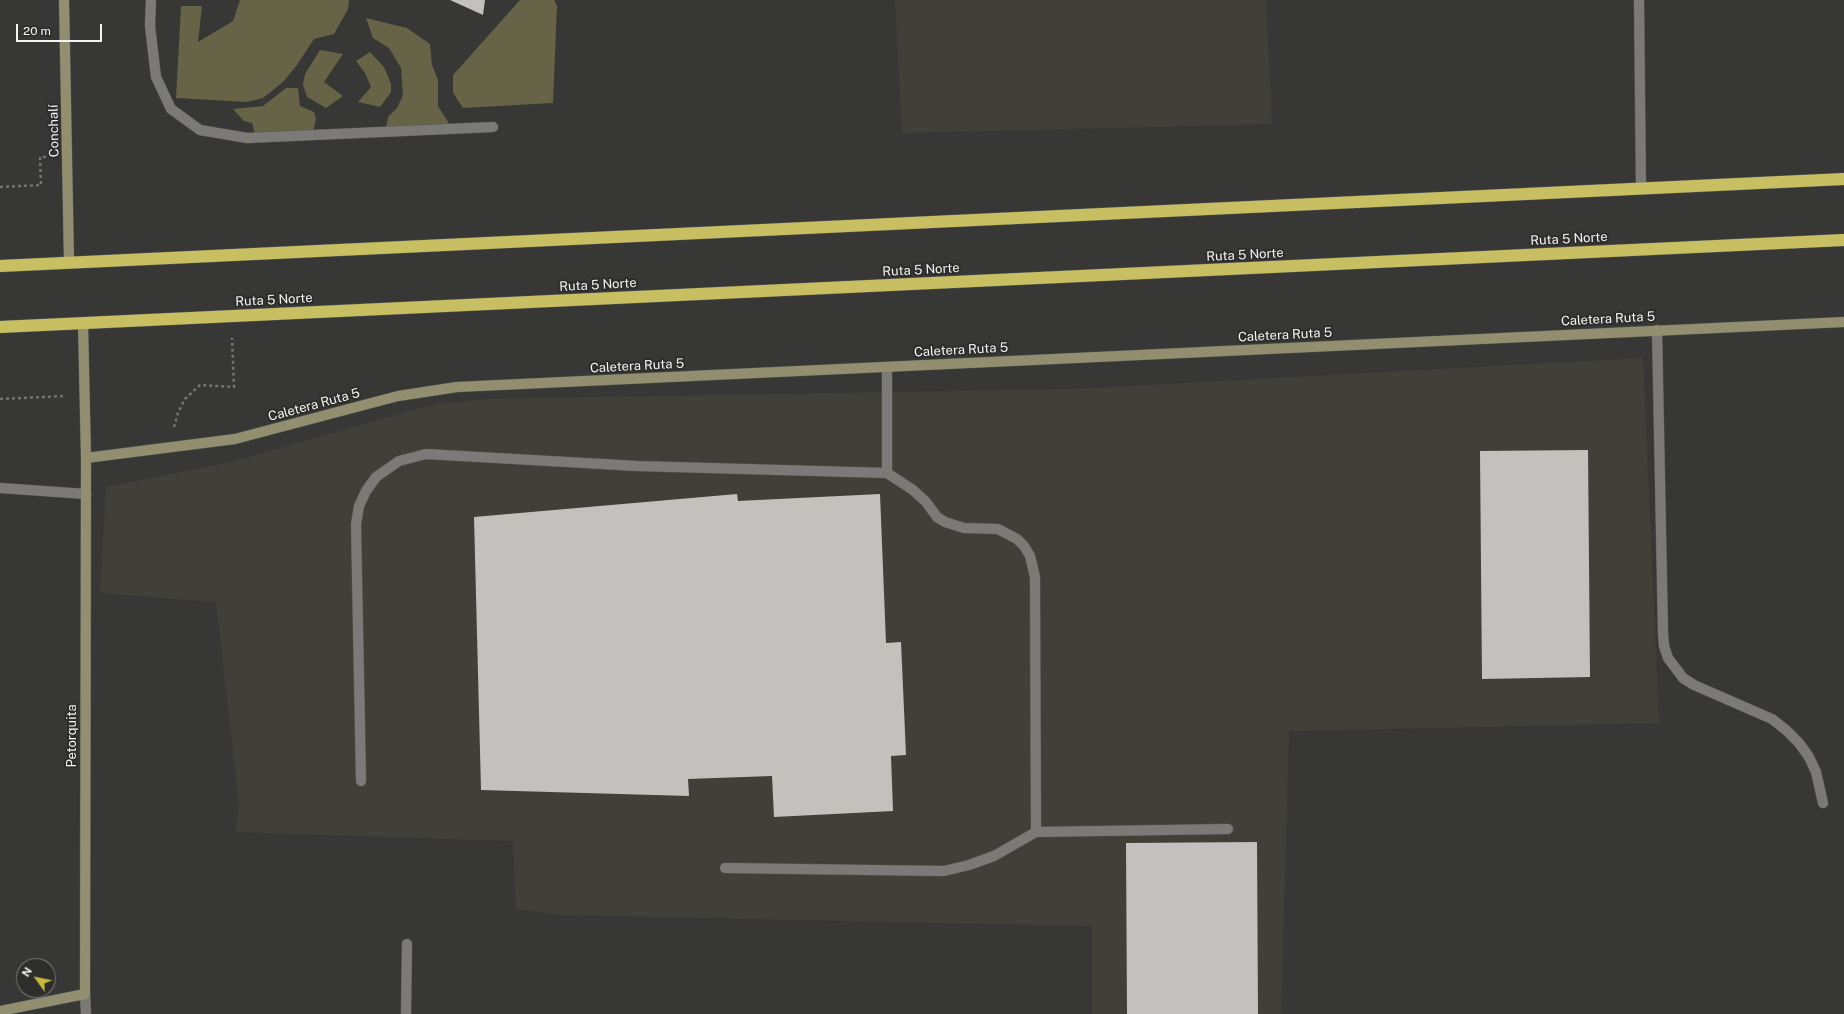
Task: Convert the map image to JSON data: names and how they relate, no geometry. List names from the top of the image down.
{
  "streets": {
    "highway": ["Ruta 5 Norte"],
    "street": ["Conchalí", "Caletera Ruta 5", "Petorquita"]
  },
  "crossings": [
    ["Ruta 5 Norte", "Petorquita"],
    ["Caletera Ruta 5", "Petorquita"]
  ],
  "scale_bar": "20 m",
  "north": "top left"
}
